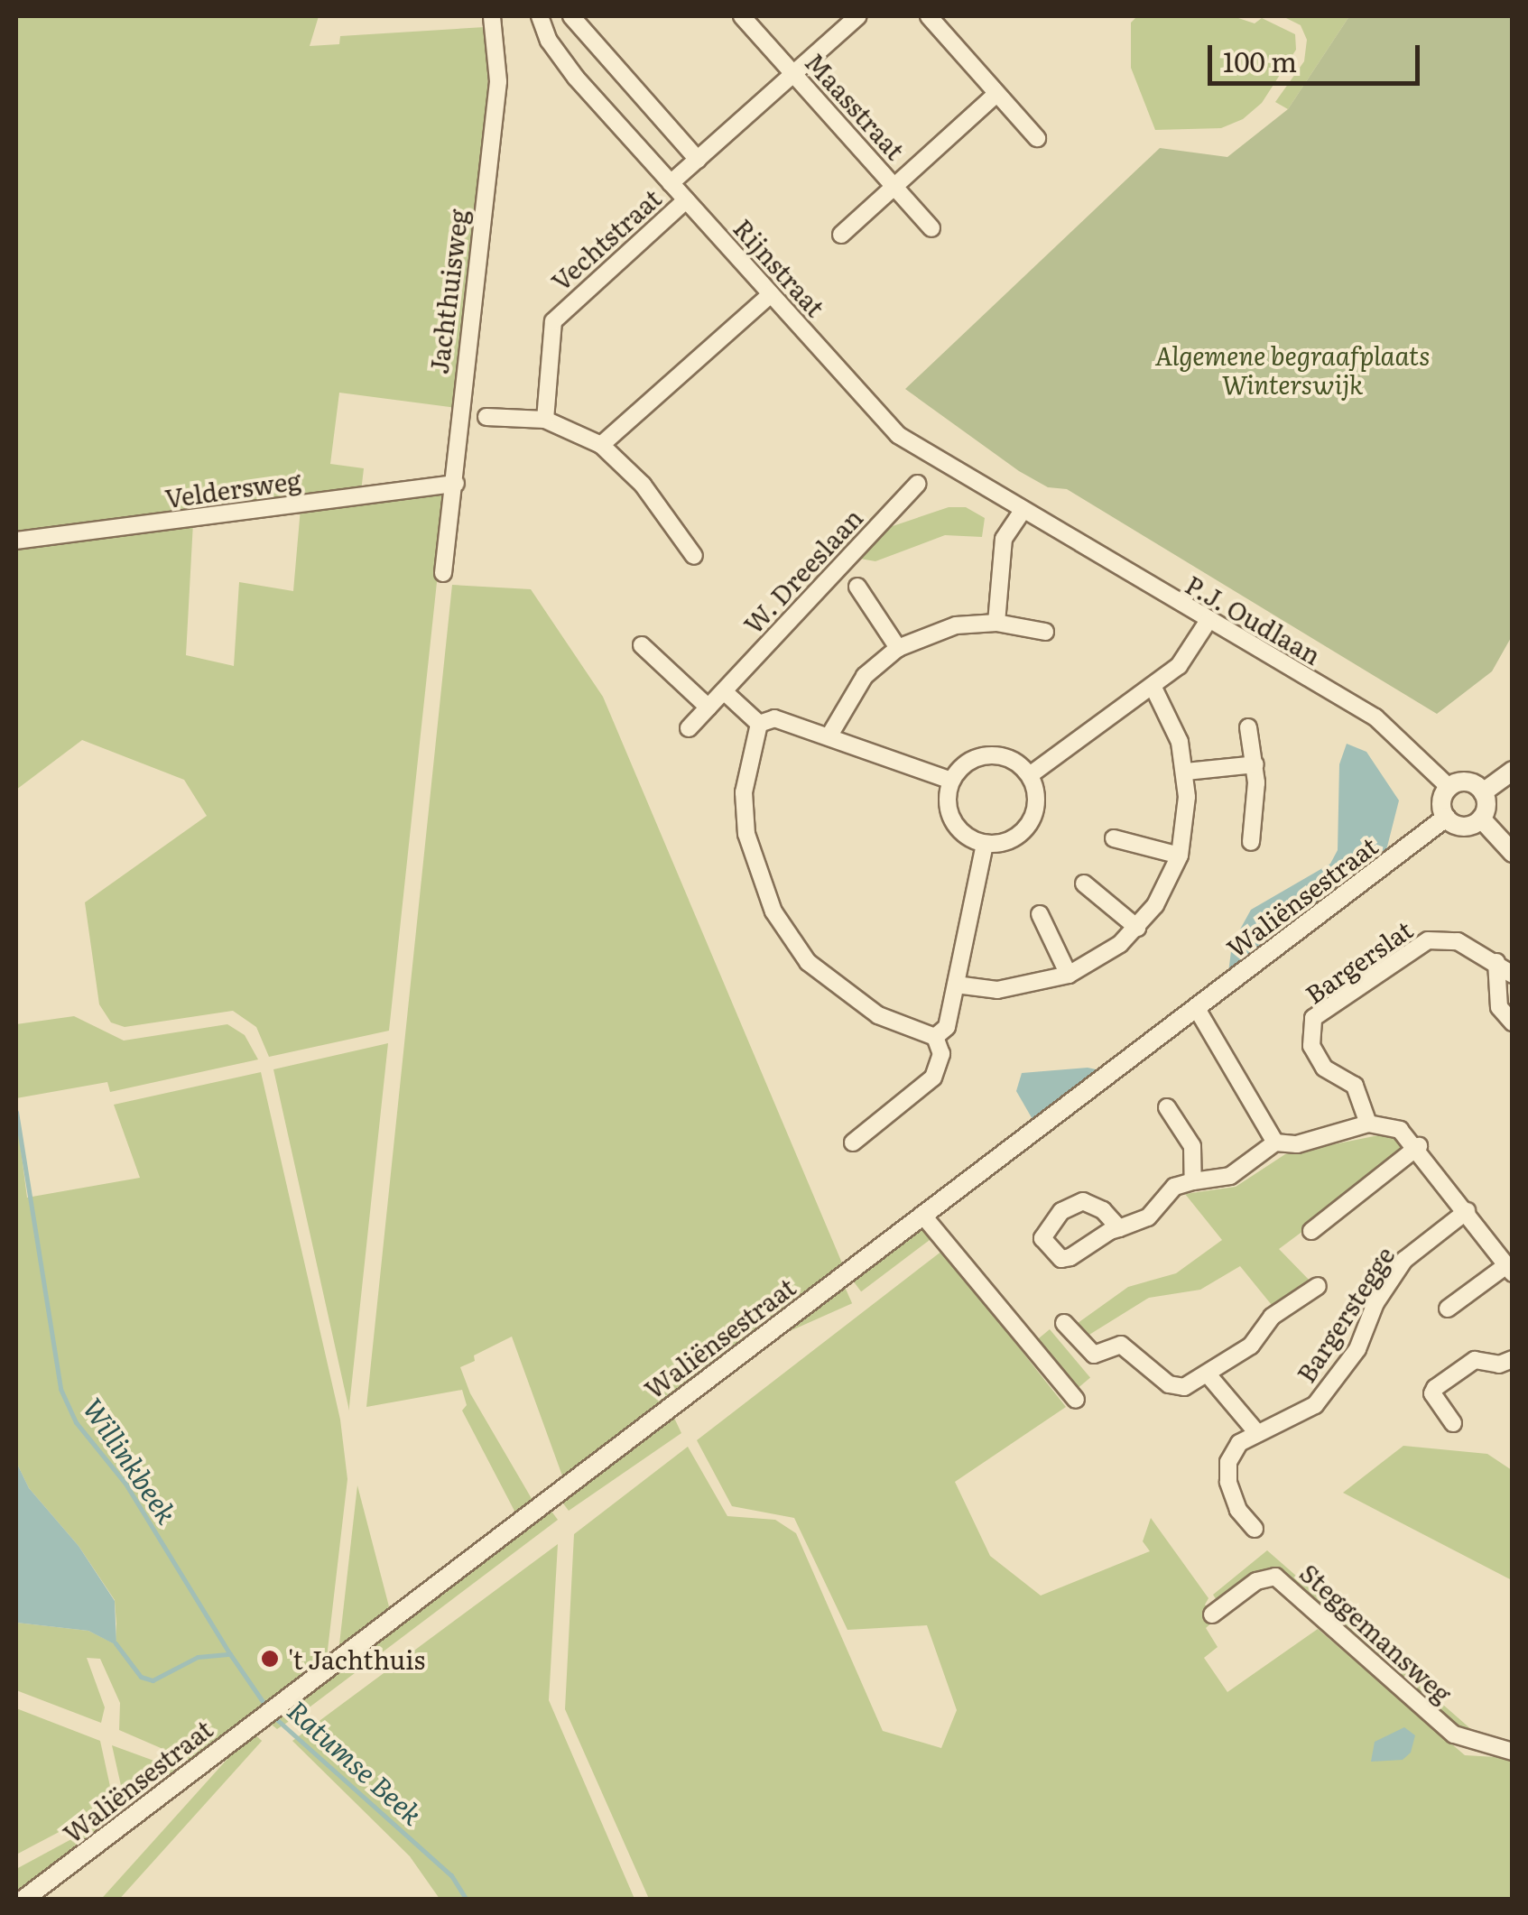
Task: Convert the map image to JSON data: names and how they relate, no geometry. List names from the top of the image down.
{
  "streets": {
    "street": [
      "Maasstraat",
      "Vechtstraat",
      "Rijnstraat",
      "Jachthuisweg",
      "Veldersweg",
      "W. Dreeslaan",
      "P.J. Oudlaan",
      "Waliënsestraat",
      "Bargerslat",
      "Bargerstegge",
      "Steggemansweg"
    ]
  },
  "crossings": [
    ["Vechtstraat", "Rijnstraat"],
    ["Rijnstraat", "P.J. Oudlaan"],
    ["Jachthuisweg", "Veldersweg"],
    ["P.J. Oudlaan", "Waliënsestraat"]
  ],
  "water": ["Willinkbeek", "Ratumse Beek"],
  "parks": ["Algemene begraafplaats Winterswijk"],
  "places": ["'t Jachthuis"],
  "scale_bar": "100 m"
}
